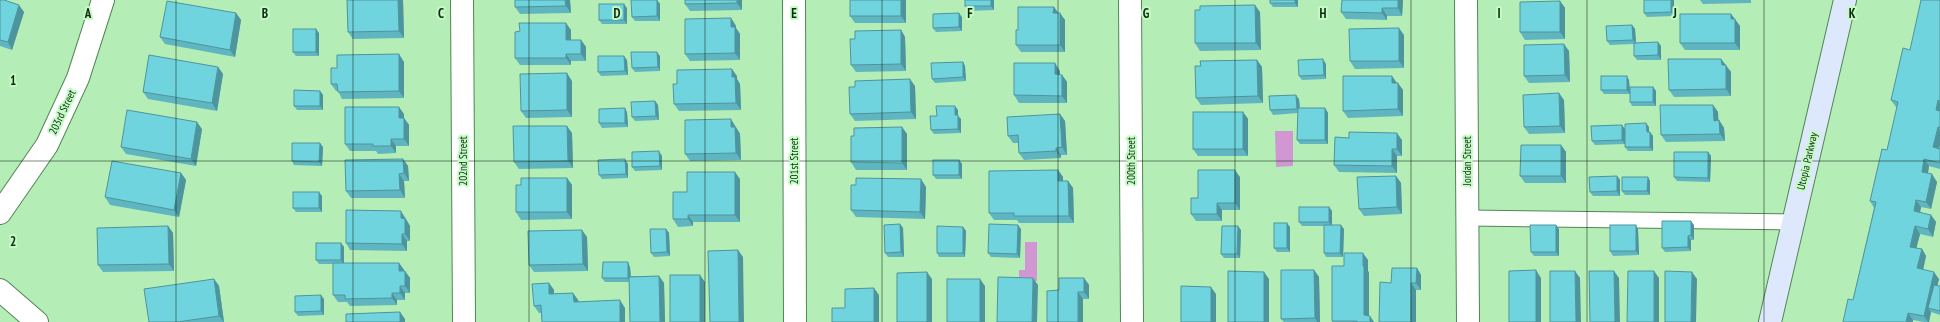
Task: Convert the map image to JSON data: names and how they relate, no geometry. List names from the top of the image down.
{
  "streets": {
    "main road": ["Utopia Parkway"],
    "street": [
      "203rd Street",
      "202nd Street",
      "201st Street",
      "200th Street",
      "Jordan Street"
    ]
  },
  "grid": {
    "columns": [
      "A",
      "B",
      "C",
      "D",
      "E",
      "F",
      "G",
      "H",
      "I",
      "J",
      "K"
    ],
    "rows": ["1", "2"]
  }
}
